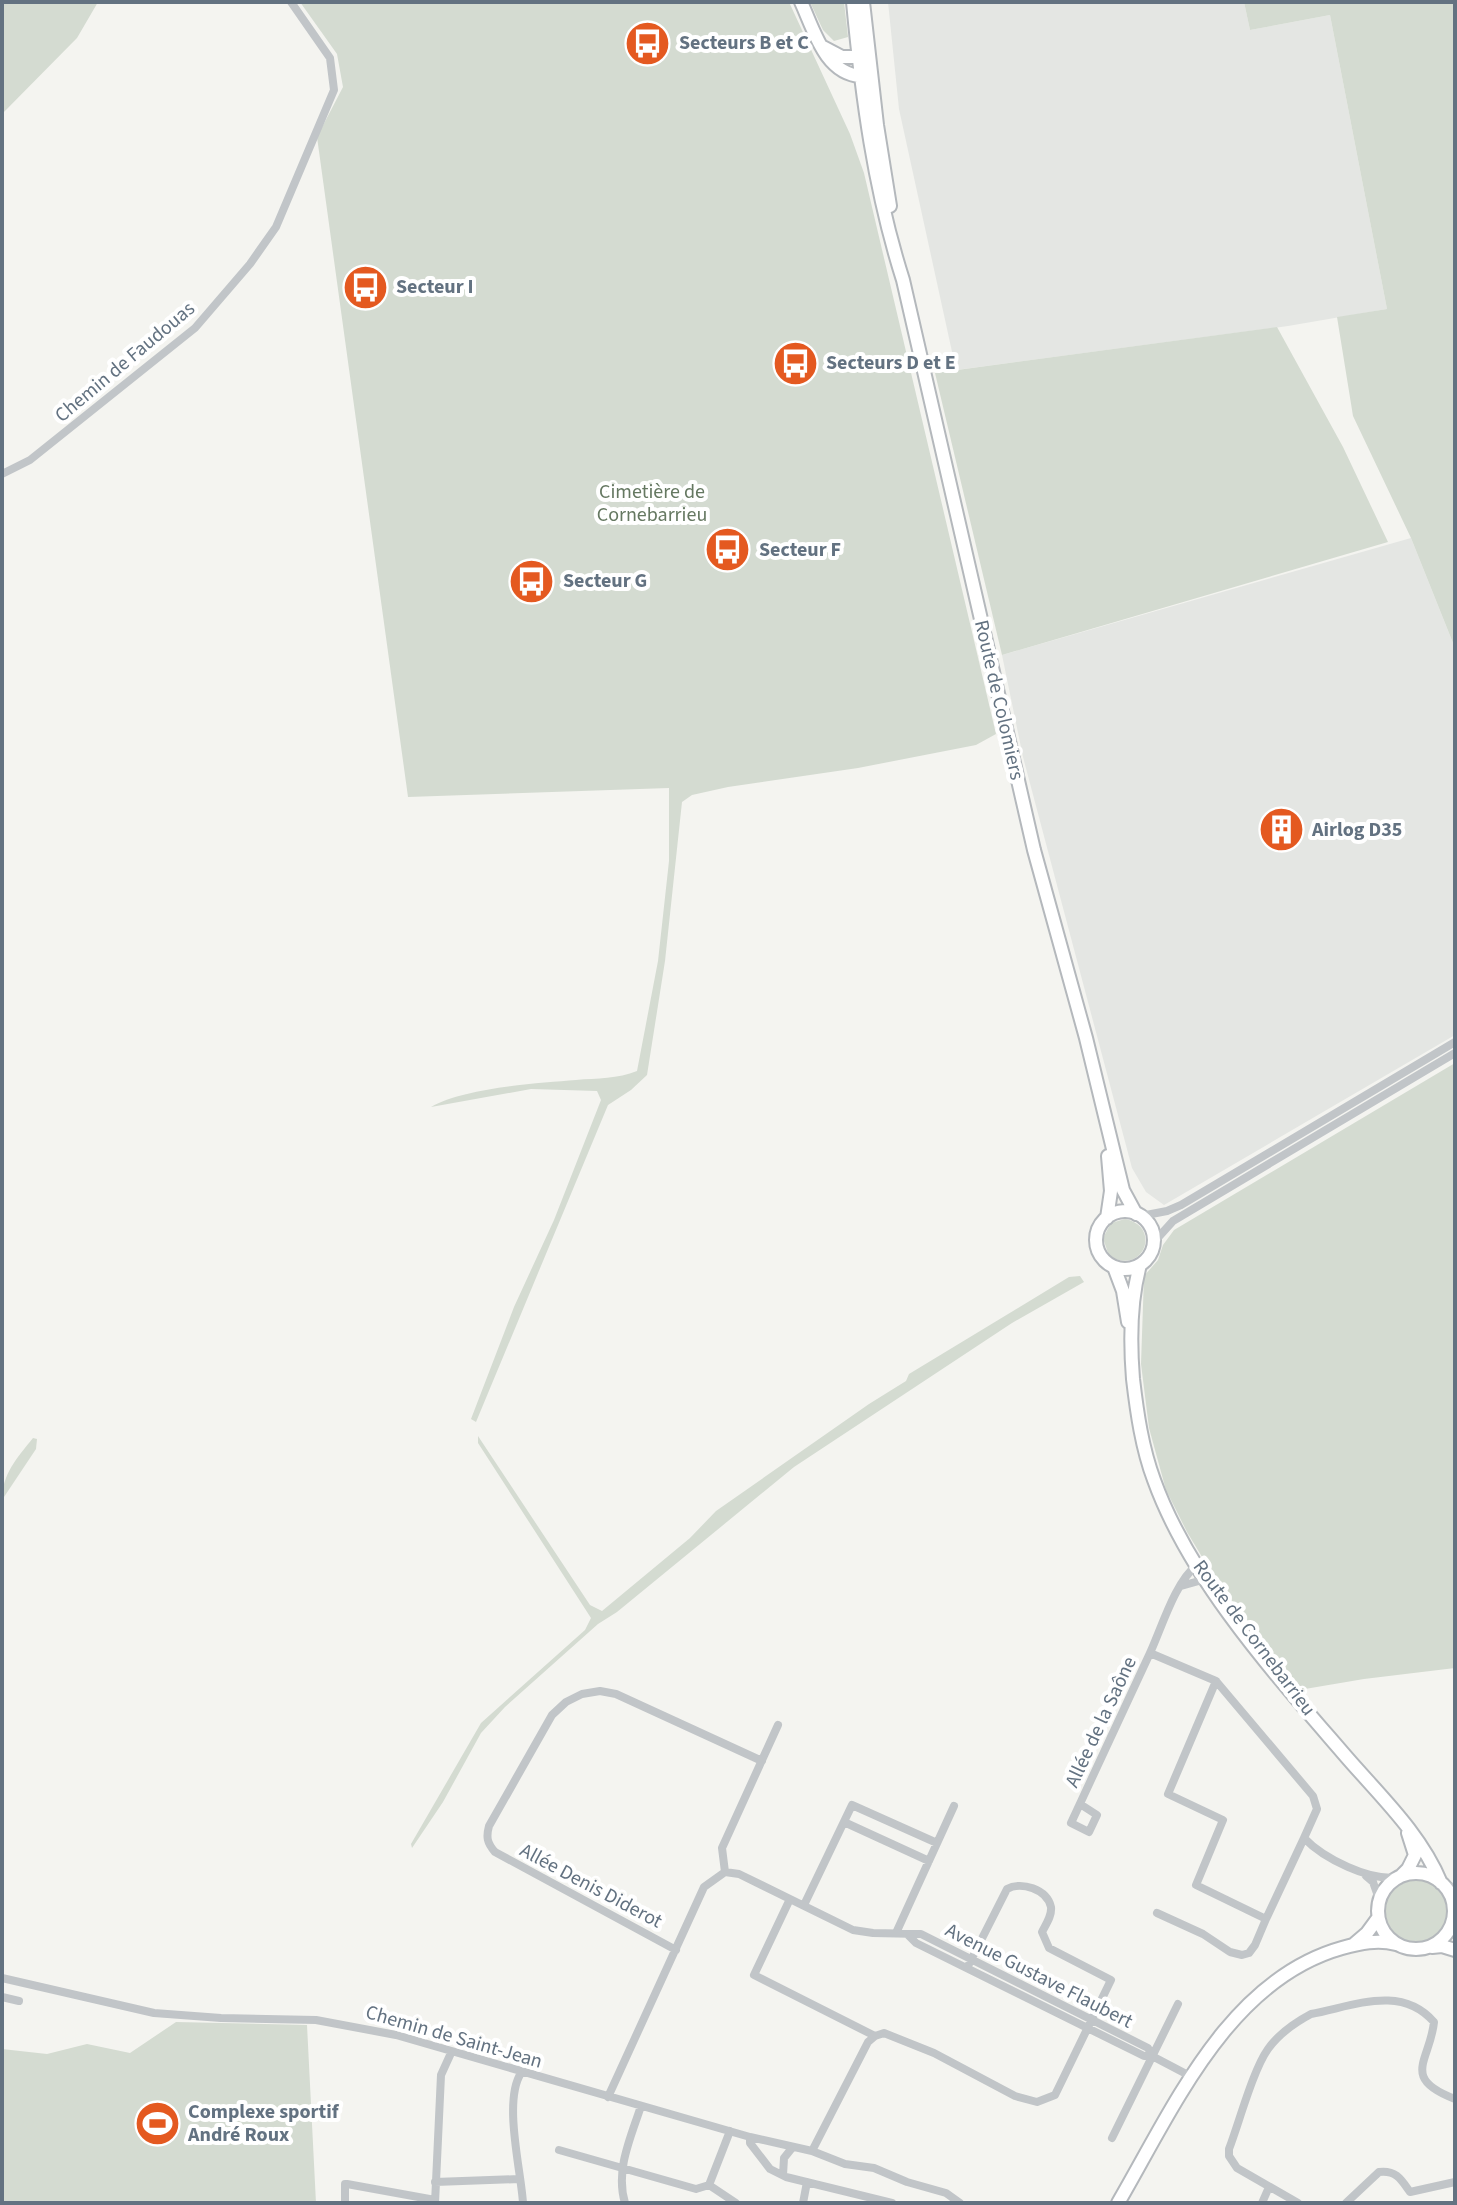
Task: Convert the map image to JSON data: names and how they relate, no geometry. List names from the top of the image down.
{
  "streets": {
    "main road": ["Route de Colomiers", "Route de Cornebarrieu"],
    "street": [
      "Chemin de Faudouas",
      "Allée de la Saône",
      "Allée Denis Diderot",
      "Avenue Gustave Flaubert",
      "Chemin de Saint-Jean"
    ]
  },
  "crossings": [
    ["Route de Colomiers", "Route de Cornebarrieu"],
    ["Route de Cornebarrieu", "Allée de la Saône"]
  ],
  "parks": ["Cimetière de Cornebarrieu"],
  "places": {
    "bus stop": [
      "Secteurs B et C",
      "Secteur I",
      "Secteurs D et E",
      "Secteur F",
      "Secteur G"
    ],
    "building": ["Airlog D35"],
    "sports": ["Complexe sportif André Roux"]
  }
}
